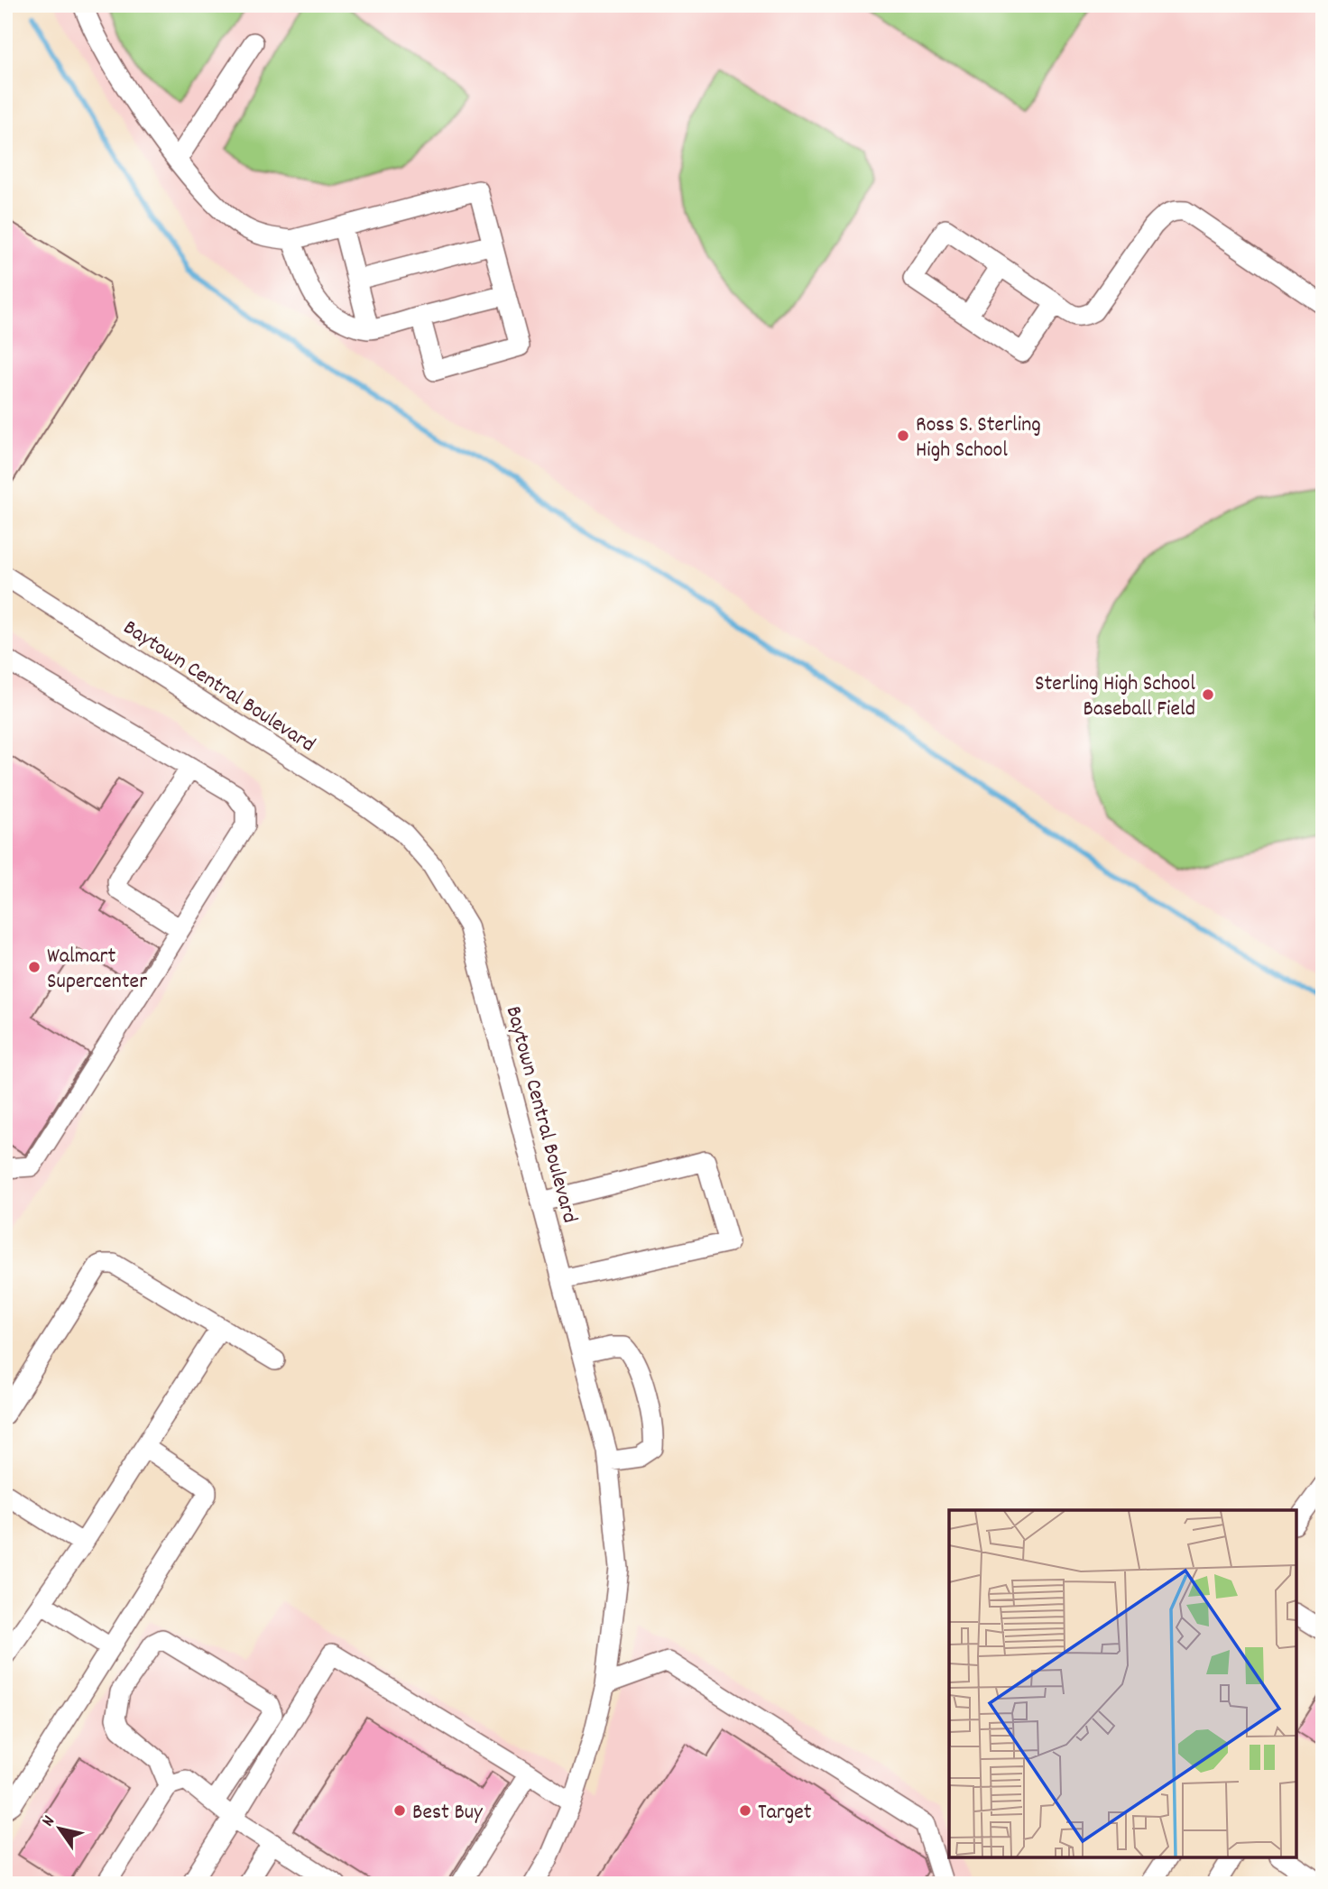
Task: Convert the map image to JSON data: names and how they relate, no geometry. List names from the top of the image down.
{
  "streets": {
    "street": ["Baytown Central Boulevard"]
  },
  "places": [
    "Ross S. Sterling High School",
    "Sterling High School Baseball Field",
    "Walmart Supercenter",
    "Best Buy",
    "Target"
  ],
  "north": "top left"
}
